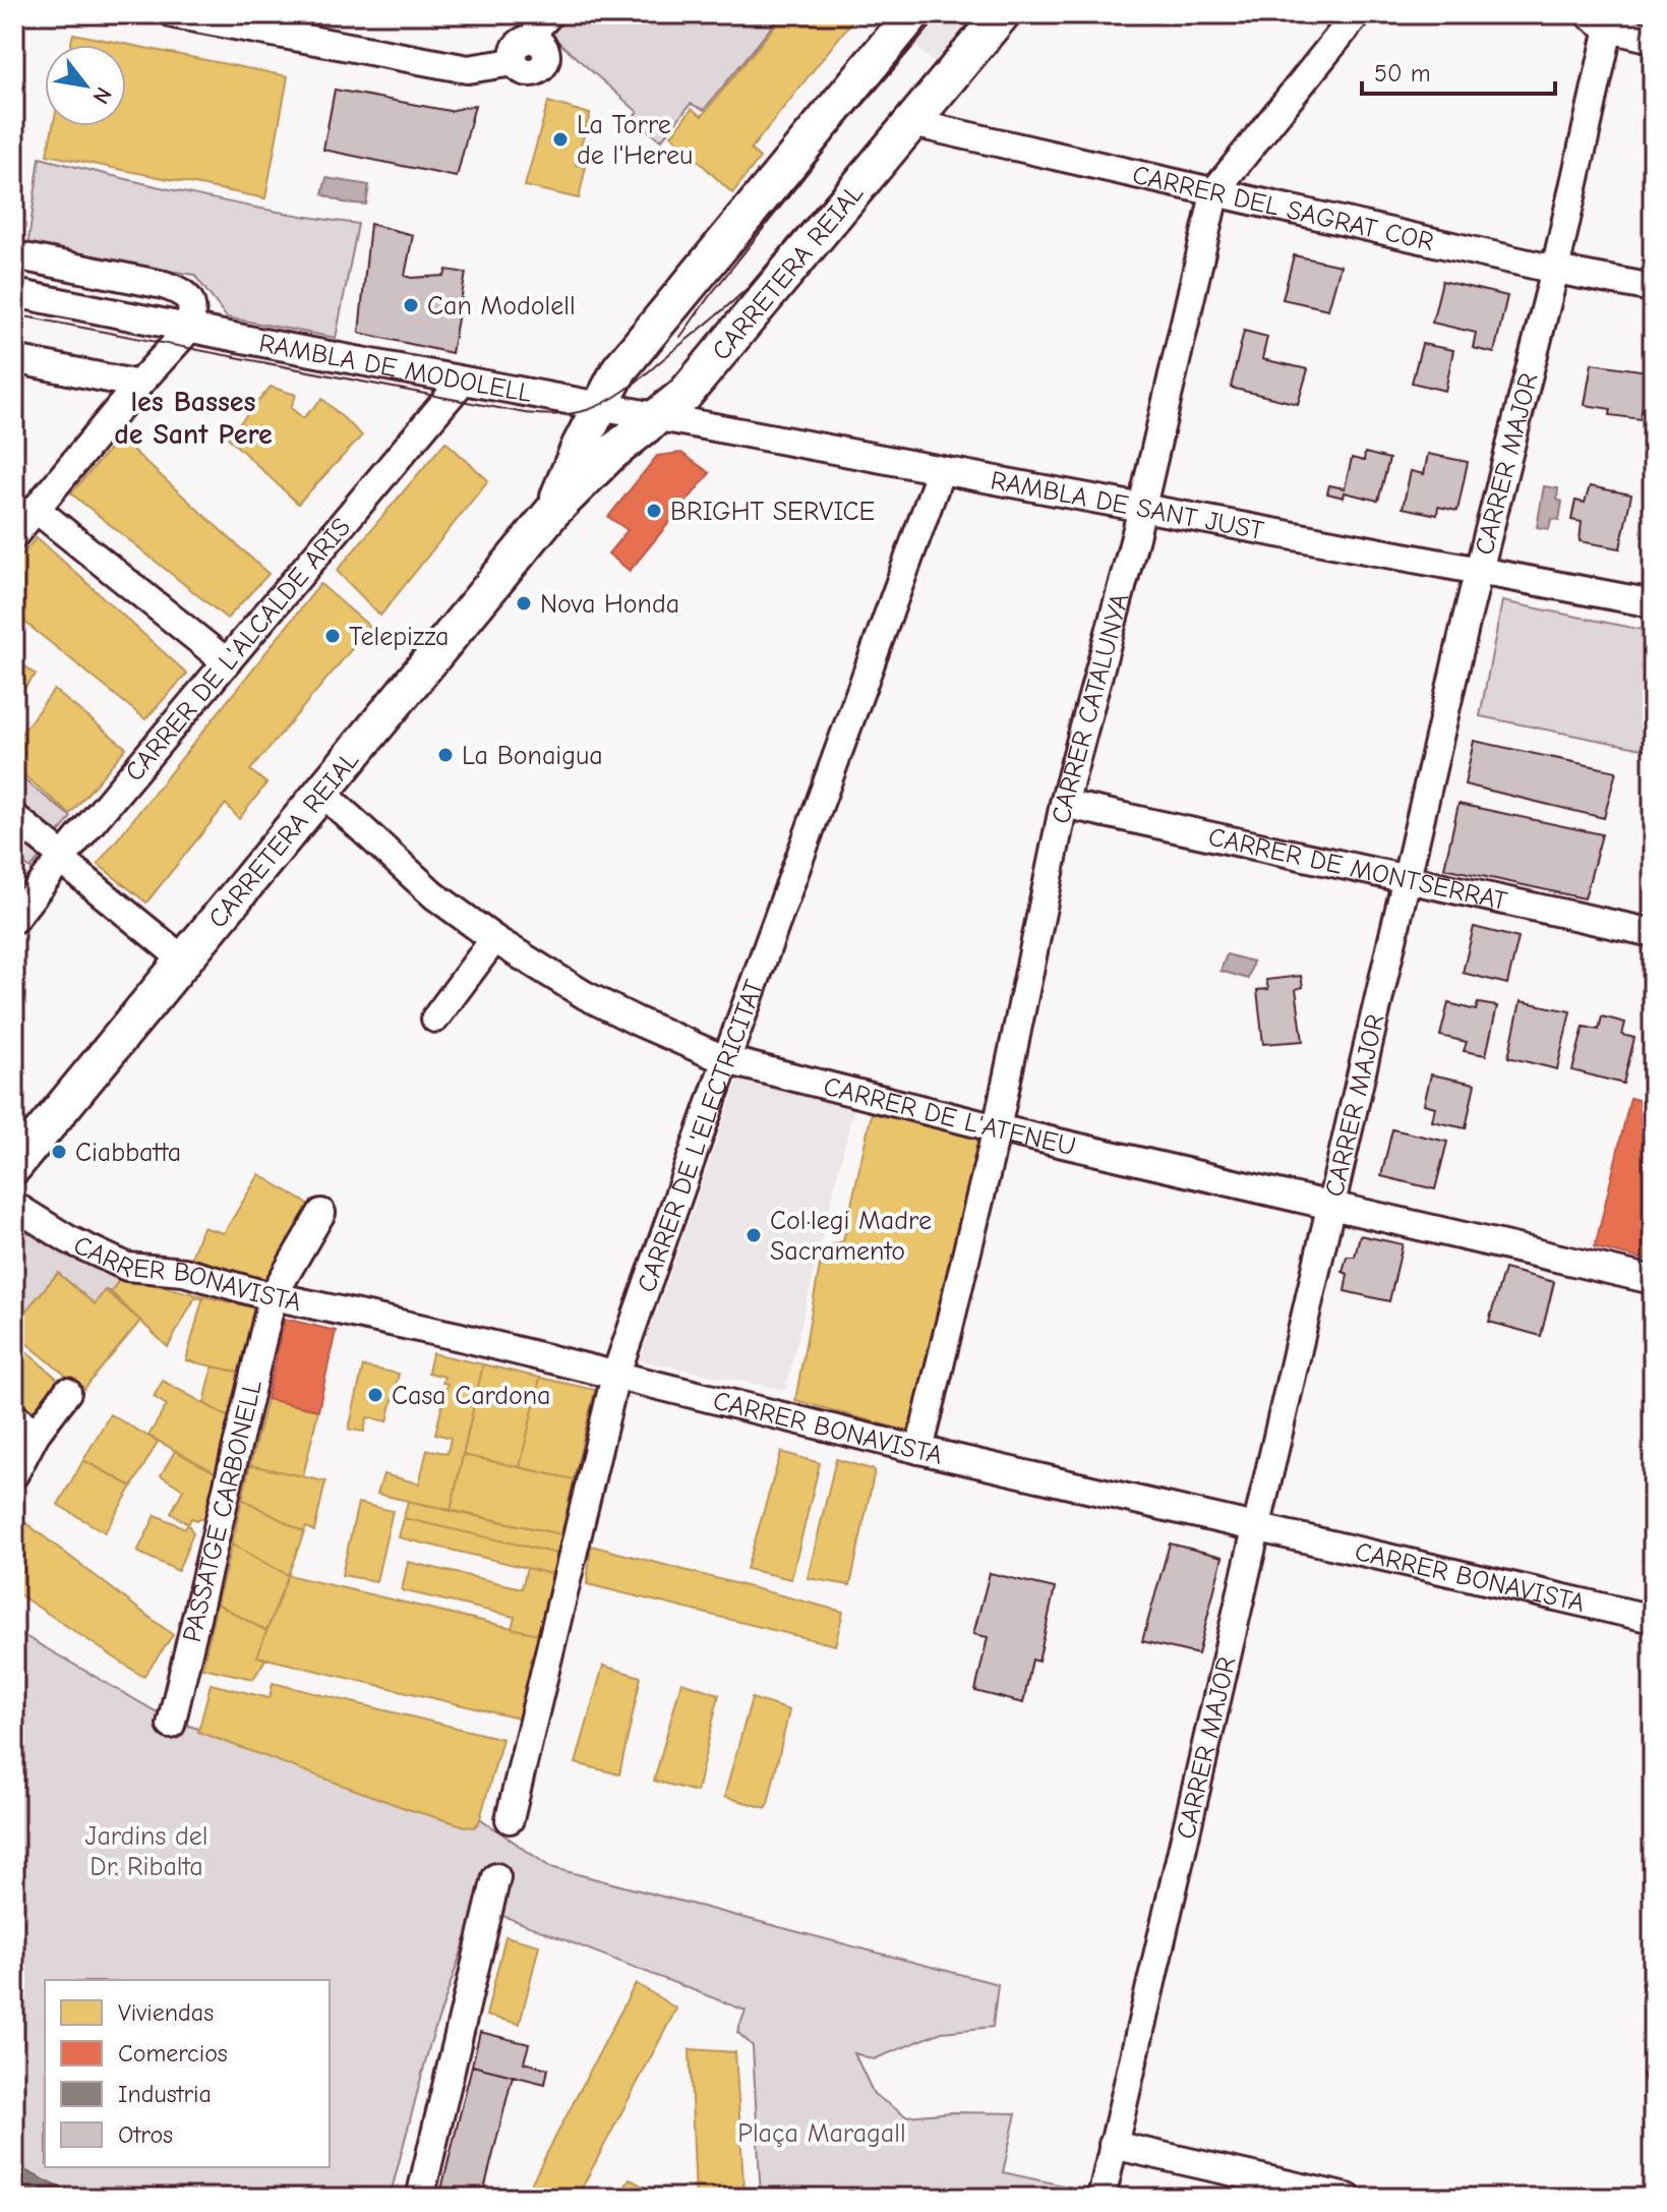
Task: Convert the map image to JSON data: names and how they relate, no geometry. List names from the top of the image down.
{
  "streets": {
    "main road": ["CARRETERA REIAL"],
    "street": [
      "CARRER DEL SAGRAT COR",
      "RAMBLA DE MODOLELL",
      "CARRER MAJOR",
      "RAMBLA DE SANT JUST",
      "CARRER DE L'ALCALDE ARÍS",
      "CARRER CATALUNYA",
      "CARRER DE MONTSERRAT",
      "CARRER DE L'ATENEU",
      "CARRER DE L'ELECTRICITAT",
      "CARRER BONAVISTA",
      "PASSATGE CARBONELL"
    ]
  },
  "crossings": [
    ["CARRER DEL SAGRAT COR", "CARRETERA REIAL"],
    ["CARRER DEL SAGRAT COR", "CARRER MAJOR"],
    ["CARRER DEL SAGRAT COR", "CARRER CATALUNYA"],
    ["CARRETERA REIAL", "RAMBLA DE MODOLELL"],
    ["CARRETERA REIAL", "RAMBLA DE SANT JUST"],
    ["CARRETERA REIAL", "CARRER DE L'ATENEU"],
    ["RAMBLA DE MODOLELL", "RAMBLA DE SANT JUST"],
    ["RAMBLA DE MODOLELL", "CARRER DE L'ALCALDE ARÍS"],
    ["CARRER MAJOR", "RAMBLA DE SANT JUST"],
    ["CARRER MAJOR", "CARRER DE MONTSERRAT"],
    ["CARRER MAJOR", "CARRER DE L'ATENEU"],
    ["CARRER MAJOR", "CARRER BONAVISTA"],
    ["RAMBLA DE SANT JUST", "CARRER CATALUNYA"],
    ["RAMBLA DE SANT JUST", "CARRER DE L'ELECTRICITAT"],
    ["CARRER CATALUNYA", "CARRER DE MONTSERRAT"],
    ["CARRER CATALUNYA", "CARRER DE L'ATENEU"],
    ["CARRER CATALUNYA", "CARRER BONAVISTA"],
    ["CARRER DE L'ATENEU", "CARRER DE L'ELECTRICITAT"],
    ["CARRER DE L'ELECTRICITAT", "CARRER BONAVISTA"],
    ["CARRER BONAVISTA", "PASSATGE CARBONELL"]
  ],
  "districts": ["les Basses de Sant Pere"],
  "parks": ["Jardins del Dr. Ribalta", "Plaça Maragall"],
  "places": [
    "La Torre de l'Hereu",
    "Can Modolell",
    "BRIGHT SERVICE",
    "Nova Honda",
    "Telepizza",
    "La Bonaigua",
    "Ciabbatta",
    "Col·legi Madre Sacramento",
    "Casa Cardona"
  ],
  "legend": [
    "Viviendas",
    "Comercios",
    "Industria",
    "Otros"
  ],
  "scale_bar": "50 m",
  "north": "bottom right"
}
